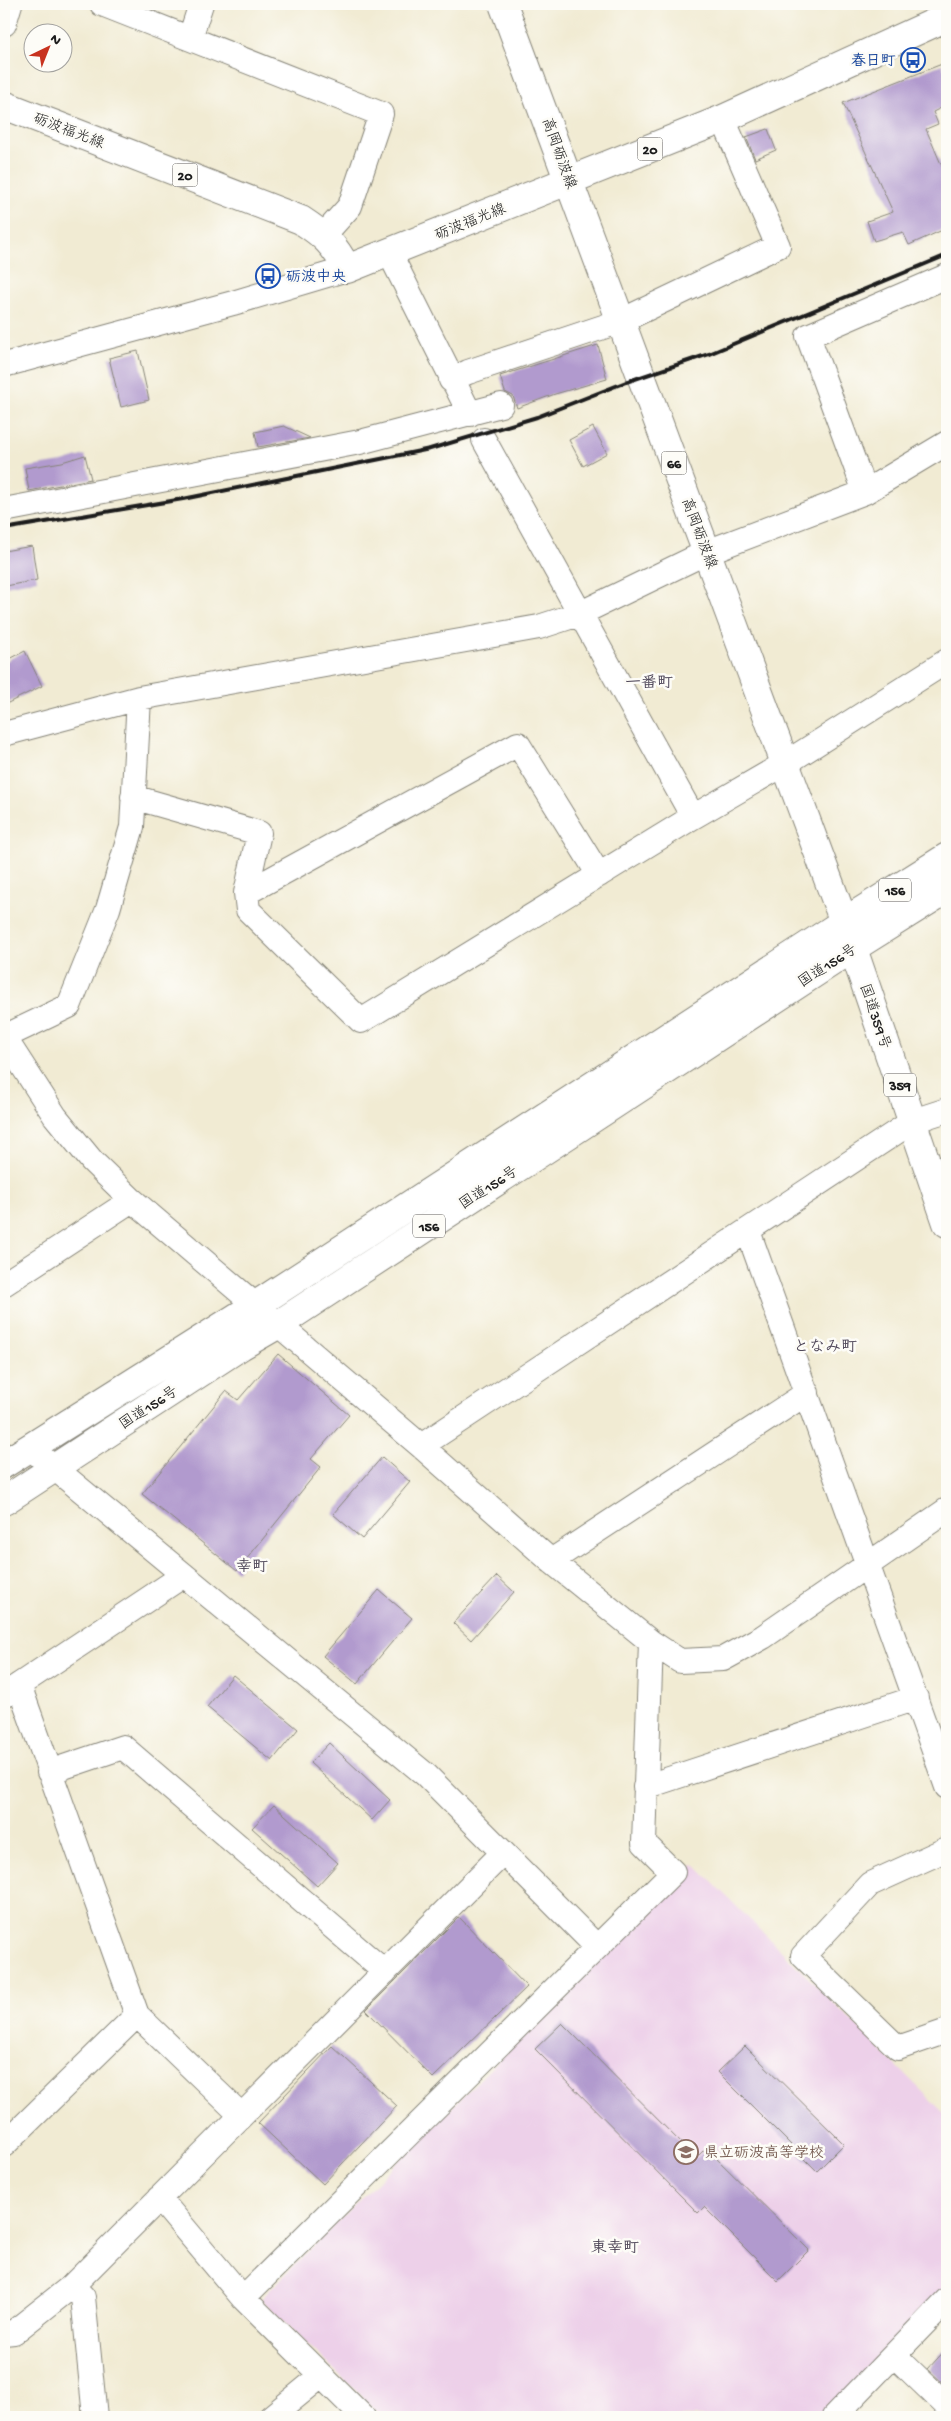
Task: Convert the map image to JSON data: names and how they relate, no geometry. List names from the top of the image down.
{
  "streets": {
    "main road": [
      "砺波福光線",
      "20",
      "高岡砺波線",
      "66",
      "156",
      "国道156号",
      "国道359号",
      "359"
    ]
  },
  "crossings": [
    ["砺波福光線", "高岡砺波線"],
    ["高岡砺波線", "国道156号"],
    ["高岡砺波線", "国道359号"],
    ["国道156号", "国道359号"]
  ],
  "districts": [
    "一番町",
    "となみ町",
    "幸町",
    "東幸町"
  ],
  "places": {
    "bus stop": ["春日町", "砺波中央"],
    "school or university": ["県立砺波高等学校"]
  },
  "north": "top right"
}
